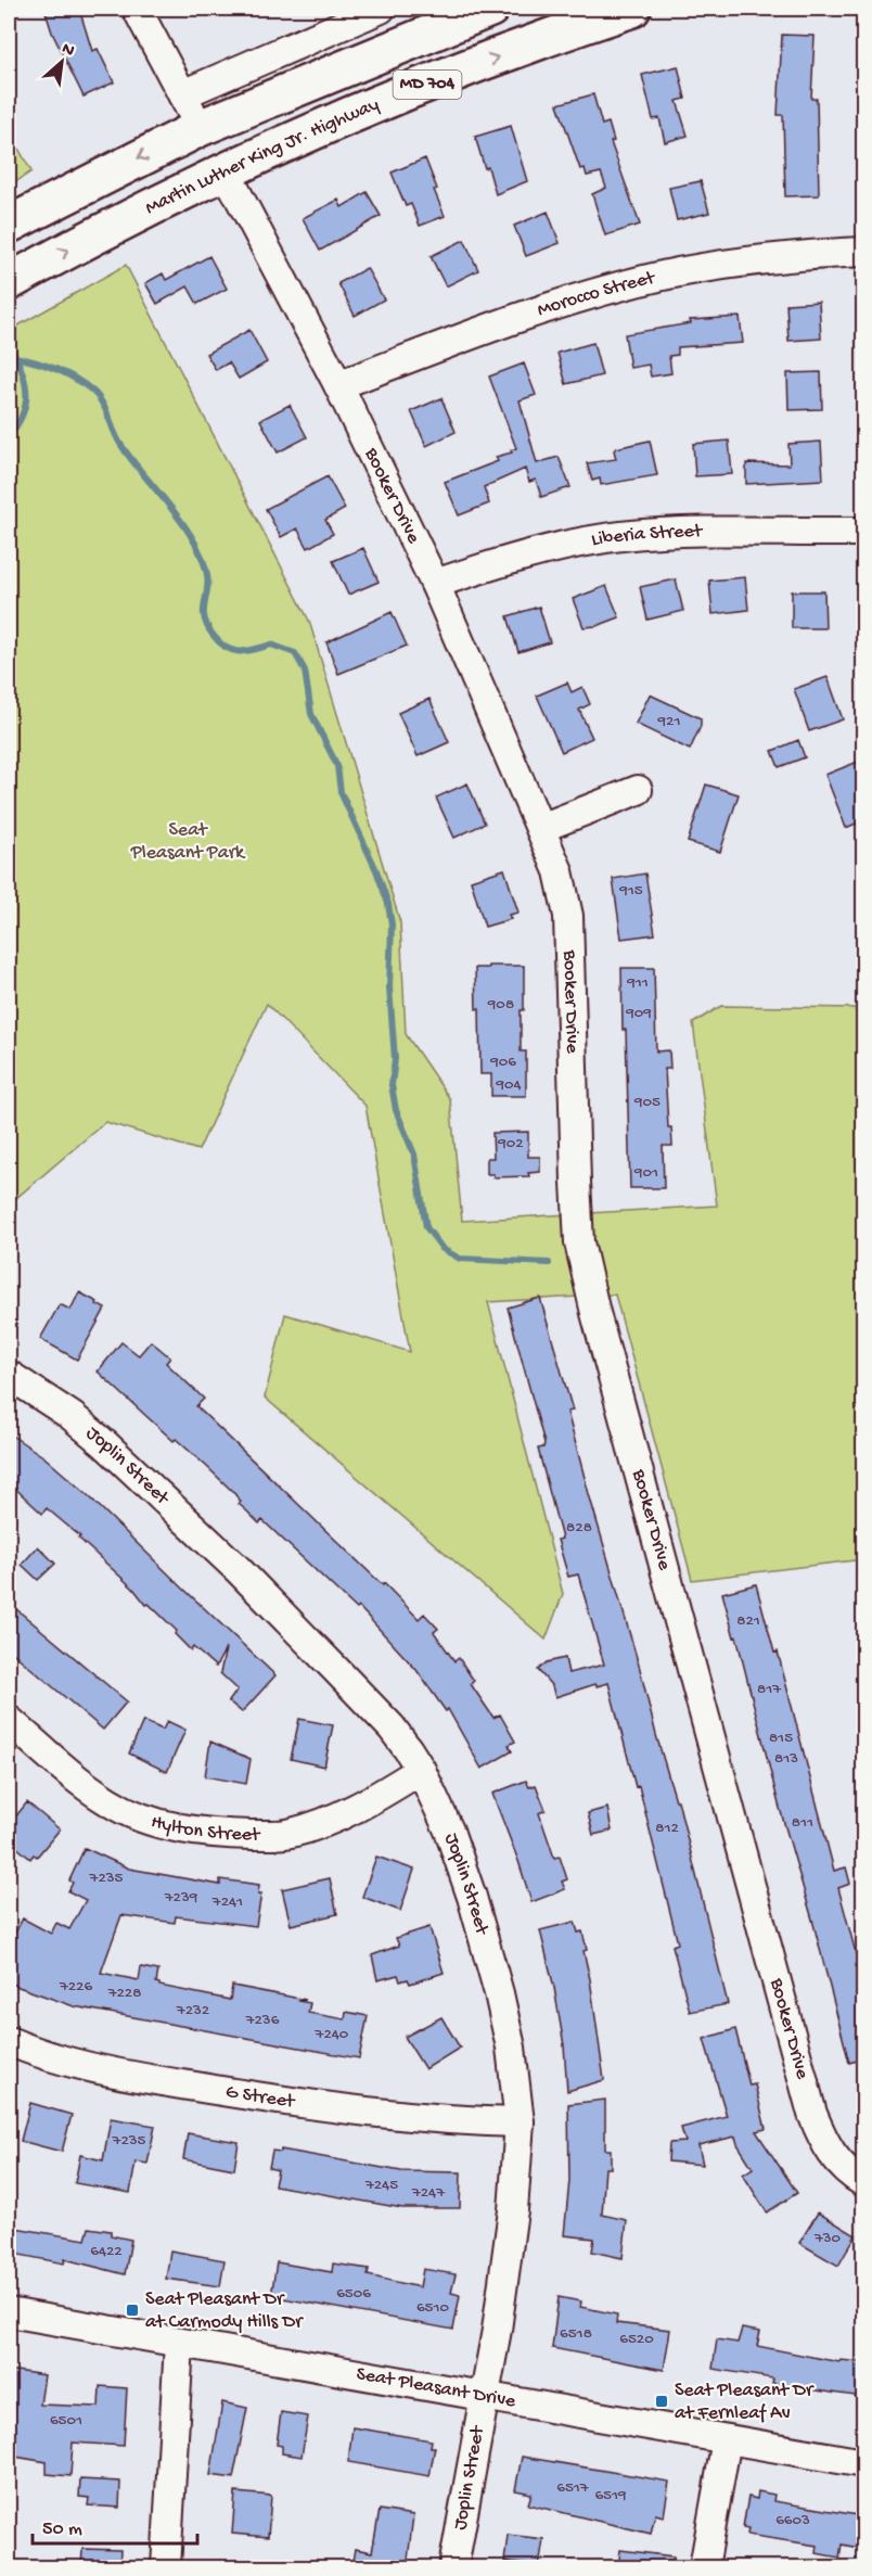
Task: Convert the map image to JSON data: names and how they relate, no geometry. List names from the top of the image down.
{
  "streets": {
    "main road": ["MD 704", "Martin Luther King Jr. Highway"],
    "street": [
      "Morocco Street",
      "Booker Drive",
      "Liberia Street",
      "Joplin Street",
      "Hylton Street",
      "G Street",
      "Seat Pleasant Drive"
    ]
  },
  "crossings": [
    ["Martin Luther King Jr. Highway", "Booker Drive"],
    ["Morocco Street", "Booker Drive"],
    ["Booker Drive", "Liberia Street"],
    ["Joplin Street", "Hylton Street"],
    ["Joplin Street", "G Street"],
    ["Joplin Street", "Seat Pleasant Drive"]
  ],
  "parks": ["Seat Pleasant Park"],
  "places": {
    "transit": ["Seat Pleasant Dr at Carmody Hills Dr", "Seat Pleasant Dr at Fernleaf Av"]
  },
  "house_numbers": [
    "921",
    "915",
    "911",
    "908",
    "909",
    "906",
    "904",
    "905",
    "902",
    "901",
    "828",
    "821",
    "817",
    "815",
    "813",
    "811",
    "812",
    "7235",
    "7239",
    "7241",
    "7226",
    "7228",
    "7232",
    "7236",
    "7240",
    "7235",
    "7245",
    "7247",
    "730",
    "6422",
    "6506",
    "6510",
    "6518",
    "6520",
    "6501",
    "6517",
    "6519",
    "6603"
  ],
  "scale_bar": "50 m",
  "north": "top right"
}
